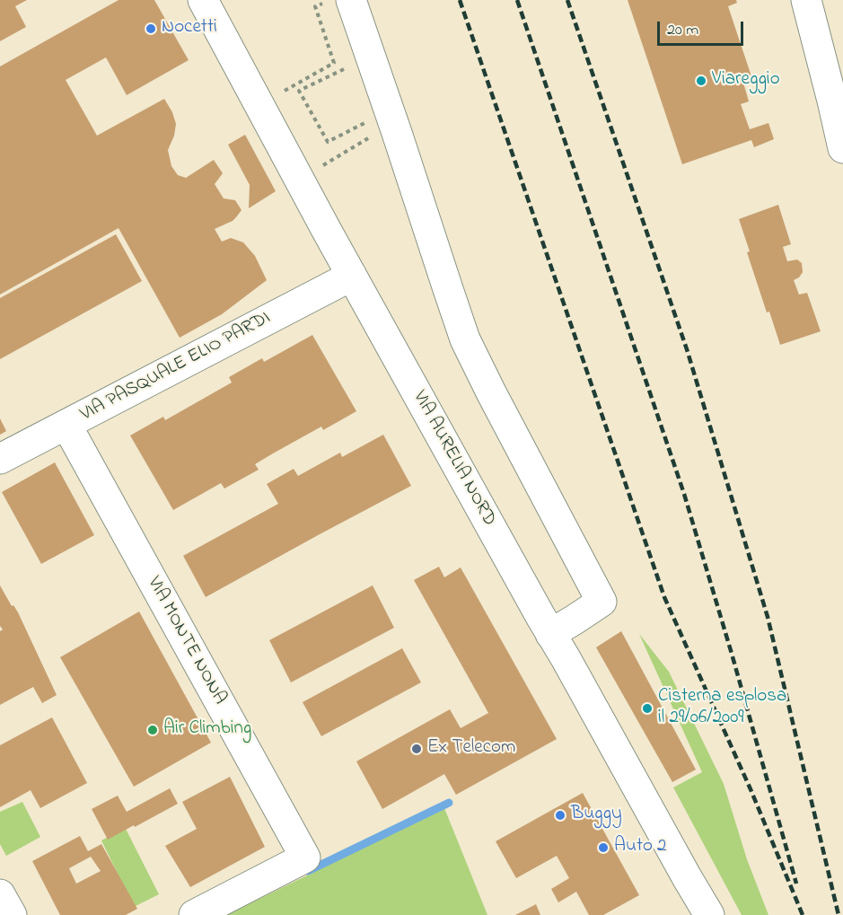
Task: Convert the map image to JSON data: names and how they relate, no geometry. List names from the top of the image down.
{
  "streets": {
    "street": ["VIA PASQUALE ELIO PARDI", "VIA AURELIA NORD", "VIA MONTE NONA"]
  },
  "crossings": [
    ["VIA PASQUALE ELIO PARDI", "VIA AURELIA NORD"],
    ["VIA PASQUALE ELIO PARDI", "VIA MONTE NONA"]
  ],
  "places": [
    "Nocetti",
    "Viareggio",
    "Cisterna esplosa il 29/06/2009",
    "Air Climbing",
    "Ex Telecom",
    "Buggy",
    "Auto 2"
  ],
  "scale_bar": "20 m"
}
